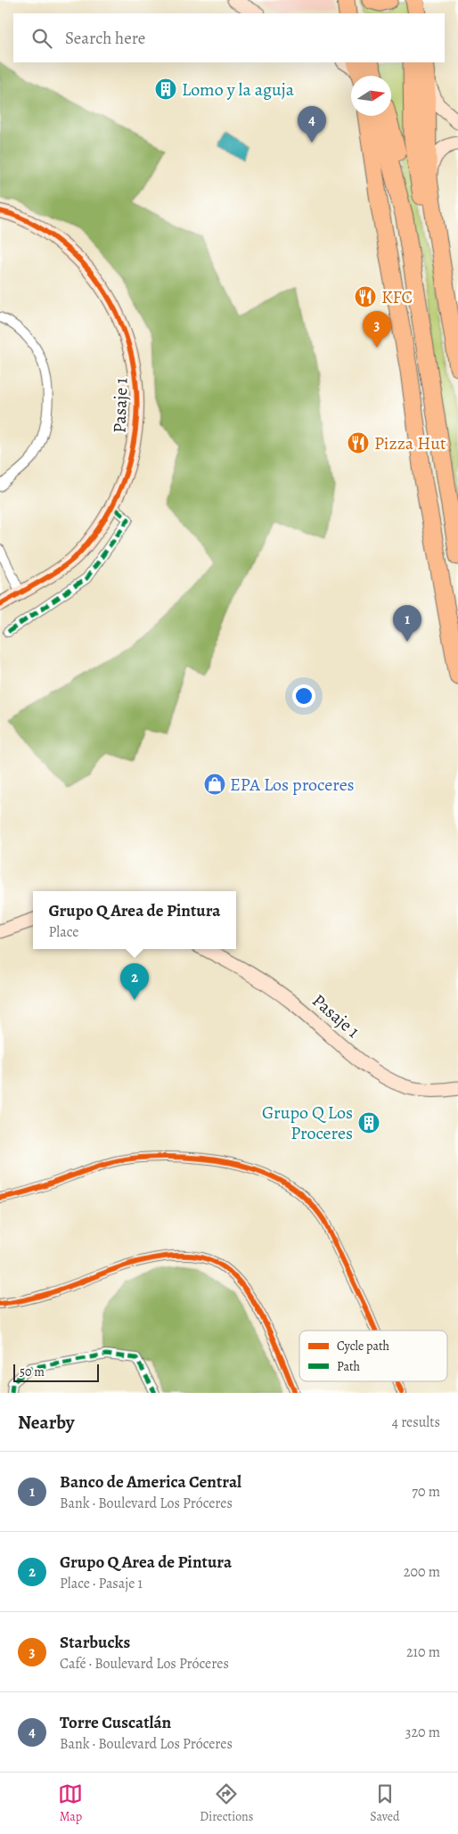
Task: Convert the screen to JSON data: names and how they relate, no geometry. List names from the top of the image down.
{
  "streets": {
    "street": ["Pasaje 1"]
  },
  "places": {
    "building": ["Lomo y la aguja", "Grupo Q Los Proceres"],
    "restaurant": ["KFC", "Pizza Hut"],
    "shop": ["EPA Los proceres"]
  },
  "legend": ["Cycle path", "Path"],
  "scale_bar": "50 m",
  "north": "right",
  "page": {
    "search": "Search here",
    "pins": [
      "4",
      "3",
      "1",
      "2"
    ],
    "popup": ["Grupo Q Area de Pintura", "Place"],
    "scale": "50 m",
    "heading": ["Nearby", "4 results"],
    "list": [
      {
        "mark": "1",
        "name": "Banco de America Central",
        "note": "Bank · Boulevard Los Próceres",
        "value": "70 m"
      },
      {
        "mark": "2",
        "name": "Grupo Q Area de Pintura",
        "note": "Place · Pasaje 1",
        "value": "200 m"
      },
      {
        "mark": "3",
        "name": "Starbucks",
        "note": "Café · Boulevard Los Próceres",
        "value": "210 m"
      },
      {
        "mark": "4",
        "name": "Torre Cuscatlán",
        "note": "Bank · Boulevard Los Próceres",
        "value": "320 m"
      }
    ],
    "nav": ["Map", "Directions", "Saved"]
  }
}
